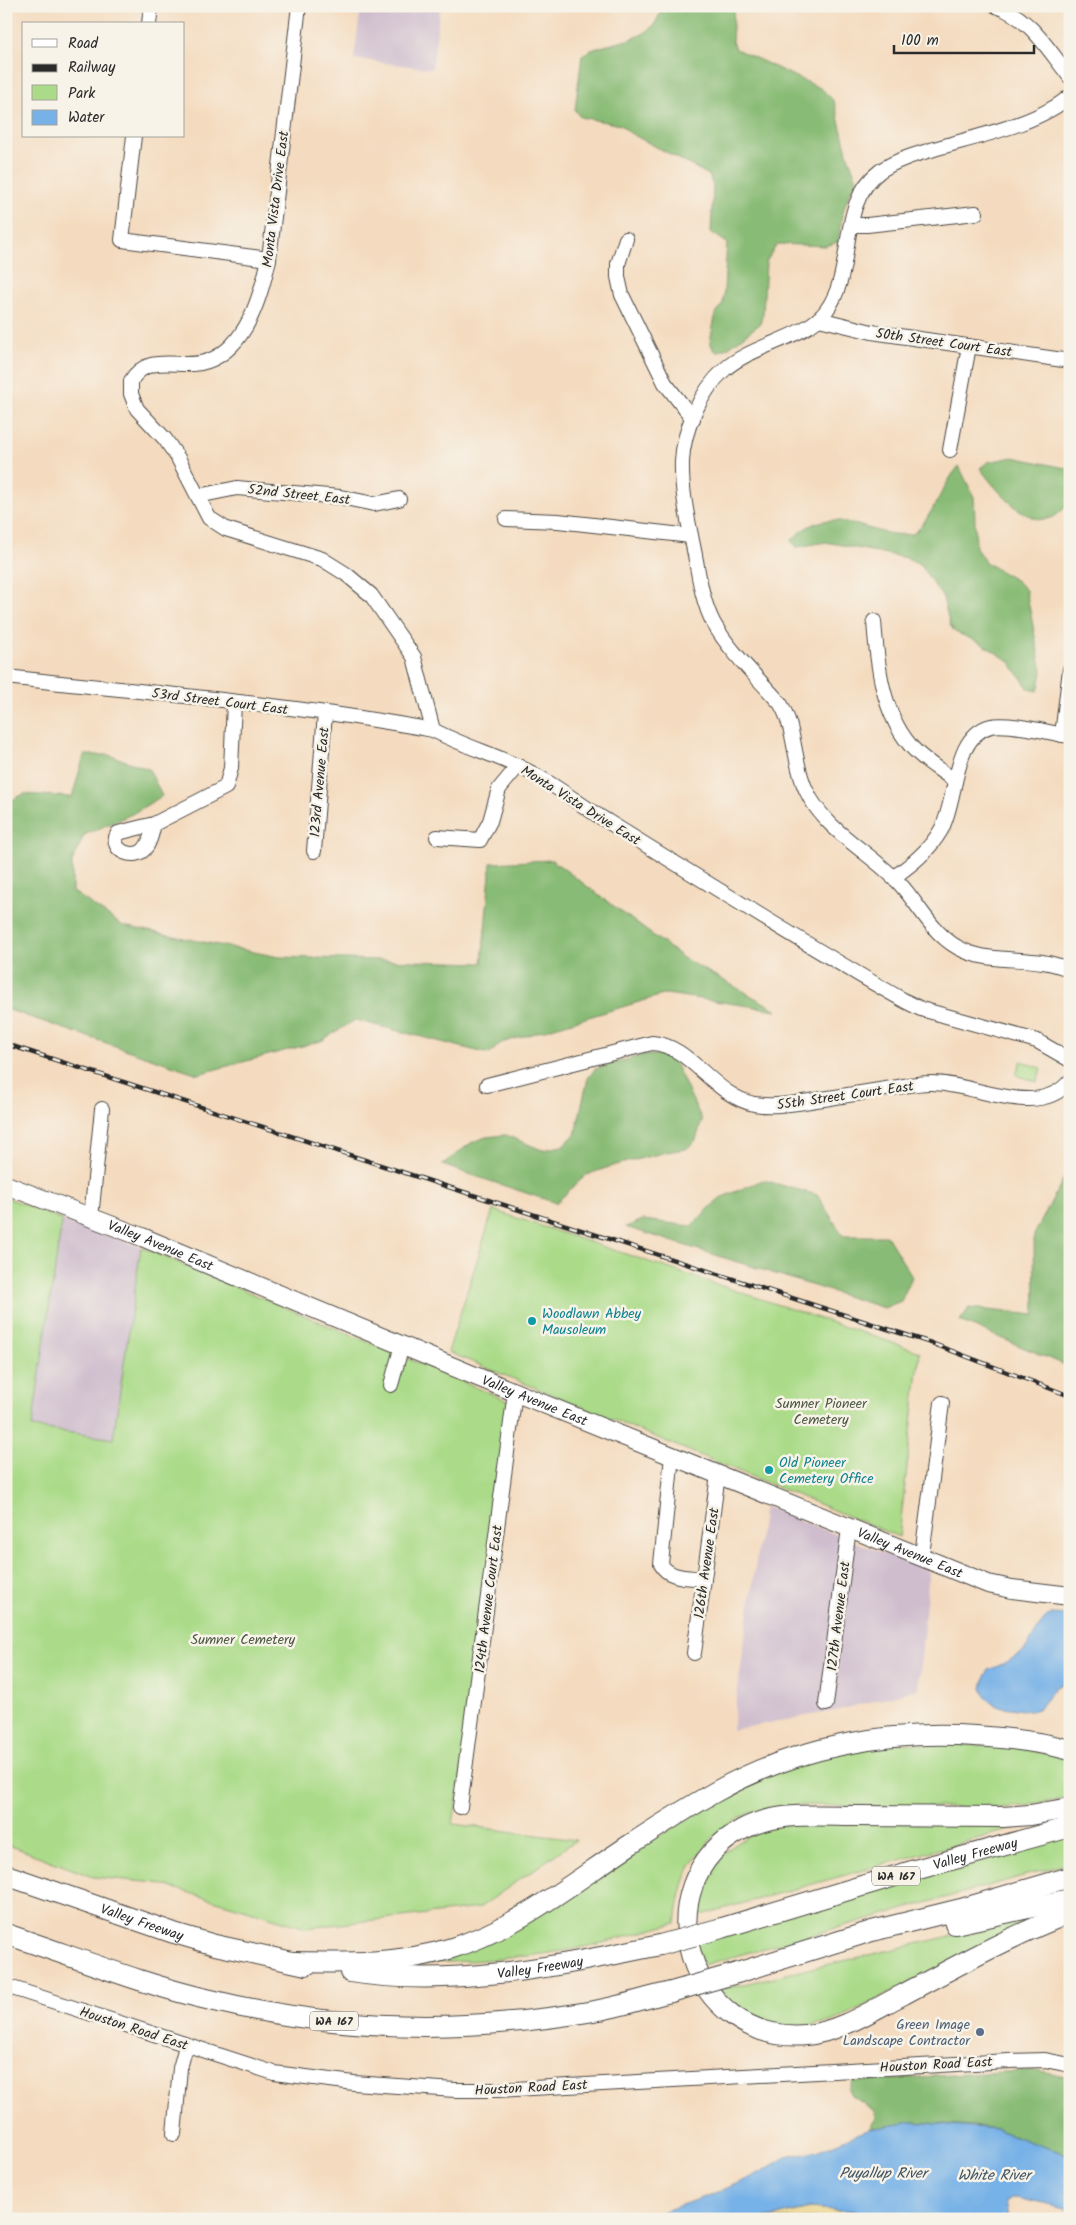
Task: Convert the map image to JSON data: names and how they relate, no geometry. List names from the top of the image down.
{
  "streets": {
    "highway": ["Valley Freeway", "WA 167"],
    "main road": ["Valley Avenue East"],
    "street": [
      "Monta Vista Drive East",
      "50th Street Court East",
      "52nd Street East",
      "53rd Street Court East",
      "123rd Avenue East",
      "55th Street Court East",
      "126th Avenue East",
      "124th Avenue Court East",
      "127th Avenue East",
      "Houston Road East"
    ]
  },
  "crossings": [
    ["Monta Vista Drive East", "52nd Street East"],
    ["Monta Vista Drive East", "53rd Street Court East"],
    ["53rd Street Court East", "123rd Avenue East"],
    ["Valley Avenue East", "126th Avenue East"],
    ["Valley Avenue East", "124th Avenue Court East"],
    ["Valley Avenue East", "127th Avenue East"]
  ],
  "water": ["Puyallup River", "White River"],
  "parks": ["Sumner Pioneer Cemetery", "Sumner Cemetery"],
  "places": ["Woodlawn Abbey Mausoleum", "Old Pioneer Cemetery Office", "Green Image Landscape Contractor"],
  "legend": [
    "Road",
    "Railway",
    "Park",
    "Water"
  ],
  "scale_bar": "100 m"
}
